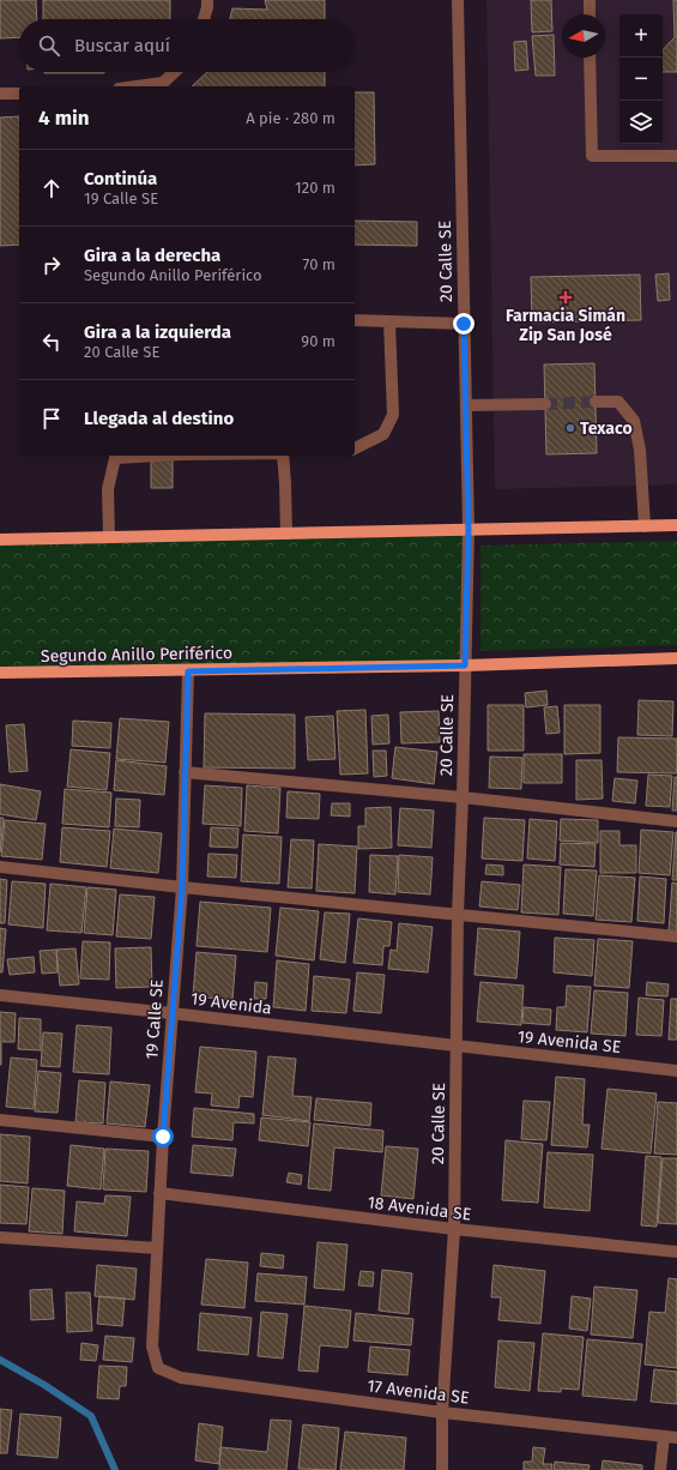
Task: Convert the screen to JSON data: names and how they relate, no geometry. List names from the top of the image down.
{
  "streets": {
    "main road": ["Segundo Anillo Periférico"],
    "street": [
      "20 Calle SE",
      "19 Avenida",
      "19 Calle SE",
      "19 Avenida SE",
      "18 Avenida SE",
      "17 Avenida SE"
    ]
  },
  "crossings": [
    ["20 Calle SE", "Segundo Anillo Periférico"],
    ["20 Calle SE", "19 Avenida"],
    ["20 Calle SE", "19 Avenida SE"],
    ["20 Calle SE", "18 Avenida SE"],
    ["20 Calle SE", "17 Avenida SE"],
    ["Segundo Anillo Periférico", "19 Calle SE"],
    ["19 Avenida", "19 Calle SE"],
    ["19 Avenida", "19 Avenida SE"],
    ["19 Calle SE", "18 Avenida SE"],
    ["19 Calle SE", "17 Avenida SE"]
  ],
  "places": {
    "health": ["Farmacia Simán Zip San José"],
    "other": ["Texaco"]
  },
  "north": "left",
  "page": {
    "map_buttons": ["+", "−"],
    "search": "Buscar aquí",
    "heading": ["4 min", "A pie · 280 m"],
    "list": [
      ["Continúa", "19 Calle SE", "120 m"],
      ["Gira a la derecha", "Segundo Anillo Periférico", "70 m"],
      ["Gira a la izquierda", "20 Calle SE", "90 m"],
      "Llegada al destino"
    ]
  }
}
